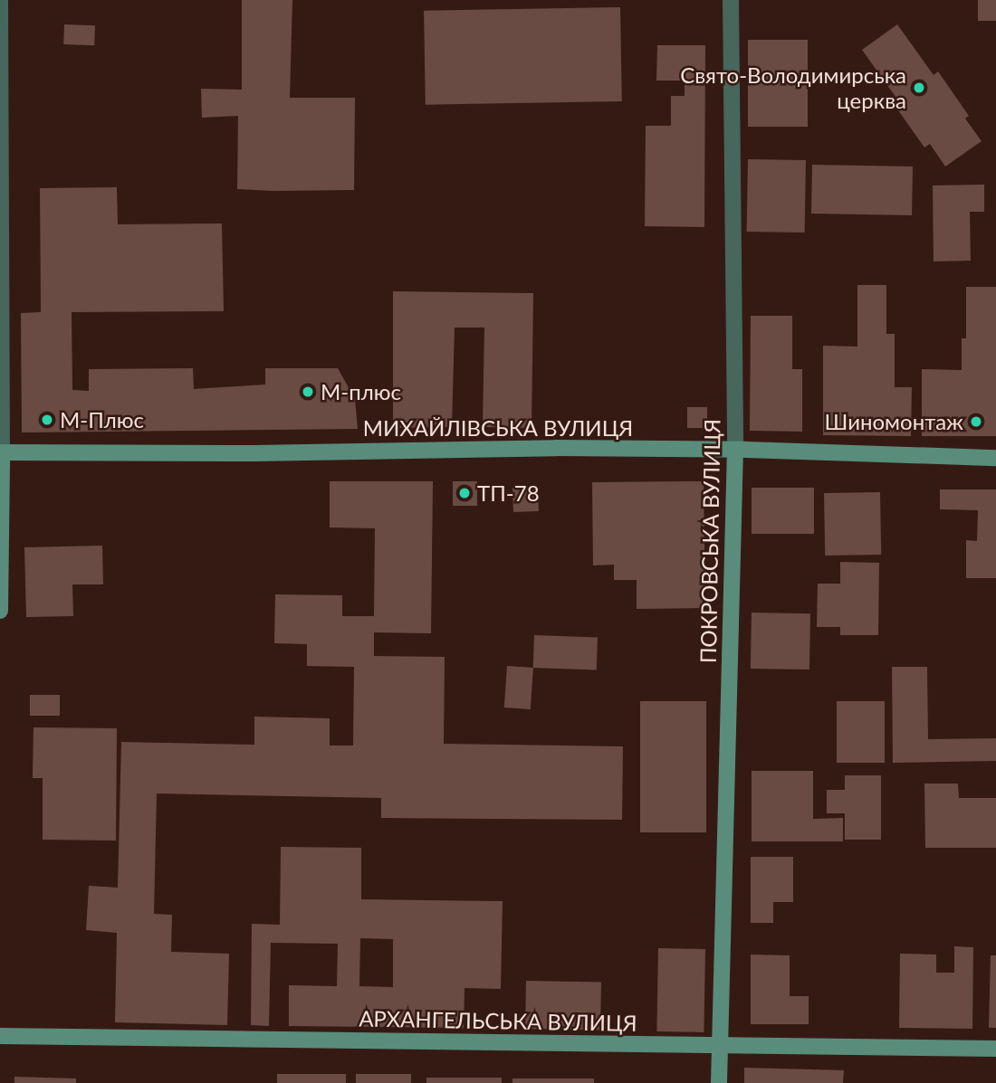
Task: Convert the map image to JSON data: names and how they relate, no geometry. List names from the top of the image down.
{
  "streets": {
    "street": ["МИХАЙЛІВСЬКА ВУЛИЦЯ", "ПОКРОВСЬКА ВУЛИЦЯ", "АРХАНГЕЛЬСЬКА ВУЛИЦЯ"]
  },
  "crossings": [
    ["МИХАЙЛІВСЬКА ВУЛИЦЯ", "ПОКРОВСЬКА ВУЛИЦЯ"],
    ["ПОКРОВСЬКА ВУЛИЦЯ", "АРХАНГЕЛЬСЬКА ВУЛИЦЯ"]
  ],
  "places": [
    "Свято-Володимирська церква",
    "М-плюс",
    "М-Плюс",
    "Шиномонтаж",
    "ТП-78"
  ]
}
